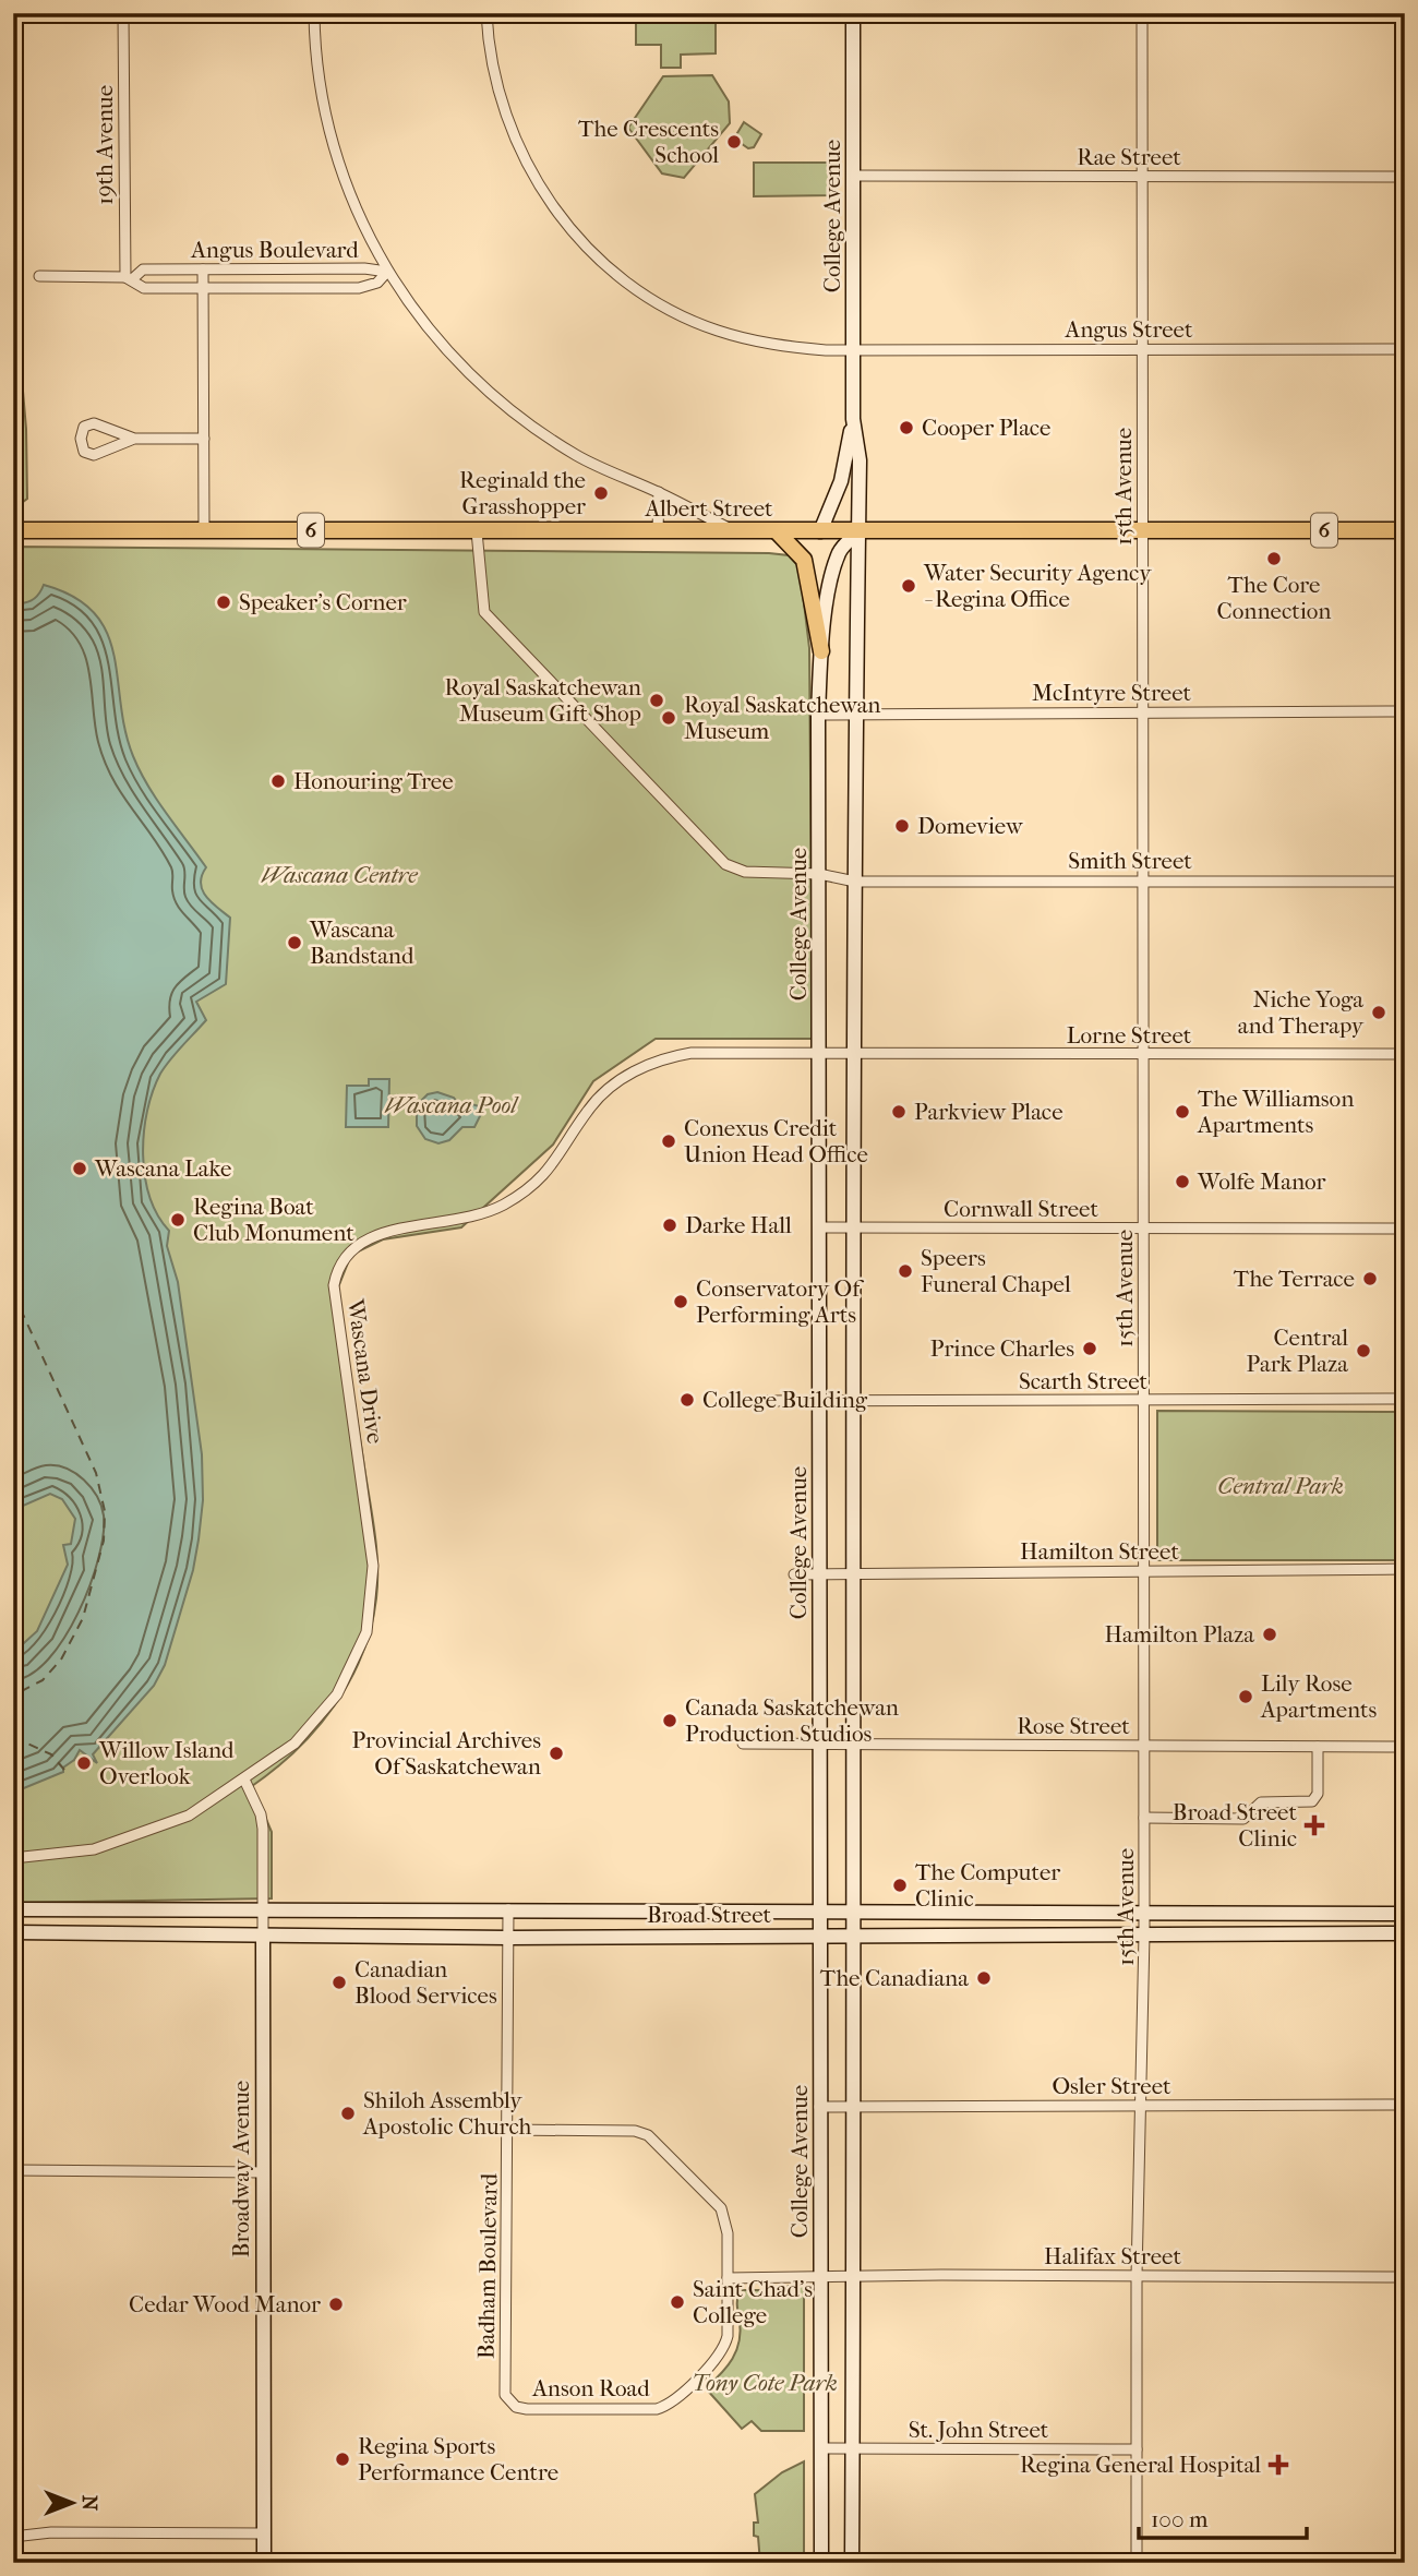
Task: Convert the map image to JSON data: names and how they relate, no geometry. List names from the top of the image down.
{
  "streets": {
    "main road": [
      "College Avenue",
      "Albert Street",
      "6",
      "Broad Street",
      "Broadway Avenue"
    ],
    "street": [
      "19th Avenue",
      "Rae Street",
      "Angus Boulevard",
      "Angus Street",
      "15th Avenue",
      "McIntyre Street",
      "Smith Street",
      "Lorne Street",
      "Cornwall Street",
      "Wascana Drive",
      "Scarth Street",
      "Hamilton Street",
      "Rose Street",
      "Osler Street",
      "Halifax Street",
      "Badham Boulevard",
      "Anson Road",
      "St. John Street"
    ]
  },
  "crossings": [
    ["19th Avenue", "Angus Boulevard"],
    ["Rae Street", "College Avenue"],
    ["Rae Street", "15th Avenue"],
    ["College Avenue", "Angus Street"],
    ["College Avenue", "Albert Street"],
    ["College Avenue", "McIntyre Street"],
    ["College Avenue", "Smith Street"],
    ["College Avenue", "Lorne Street"],
    ["College Avenue", "Cornwall Street"],
    ["College Avenue", "Wascana Drive"],
    ["College Avenue", "Scarth Street"],
    ["College Avenue", "Hamilton Street"],
    ["College Avenue", "Rose Street"],
    ["College Avenue", "Broad Street"],
    ["College Avenue", "Osler Street"],
    ["College Avenue", "Halifax Street"],
    ["College Avenue", "St. John Street"],
    ["Angus Street", "15th Avenue"],
    ["15th Avenue", "Albert Street"],
    ["15th Avenue", "McIntyre Street"],
    ["15th Avenue", "Smith Street"],
    ["15th Avenue", "Lorne Street"],
    ["15th Avenue", "Cornwall Street"],
    ["15th Avenue", "Scarth Street"],
    ["15th Avenue", "Hamilton Street"],
    ["15th Avenue", "Rose Street"],
    ["15th Avenue", "Broad Street"],
    ["15th Avenue", "Osler Street"],
    ["15th Avenue", "Halifax Street"],
    ["15th Avenue", "St. John Street"],
    ["Albert Street", "Smith Street"],
    ["Lorne Street", "Wascana Drive"],
    ["Wascana Drive", "Broadway Avenue"],
    ["Broad Street", "Broadway Avenue"],
    ["Broad Street", "Badham Boulevard"],
    ["Badham Boulevard", "Anson Road"]
  ],
  "parks": [
    "Wascana Centre",
    "Wascana Pool",
    "Central Park",
    "Tony Cote Park"
  ],
  "places": {
    "other": [
      "The Crescents School",
      "Cooper Place",
      "Reginald the Grasshopper",
      "The Core Connection",
      "Water Security Agency - Regina Office",
      "Speaker's Corner",
      "Royal Saskatchewan Museum Gift Shop",
      "Royal Saskatchewan Museum",
      "Honouring Tree",
      "Domeview",
      "Wascana Bandstand",
      "Niche Yoga and Therapy",
      "Parkview Place",
      "The Williamson Apartments",
      "Conexus Credit Union Head Office",
      "Wascana Lake",
      "Wolfe Manor",
      "Regina Boat Club Monument",
      "Darke Hall",
      "Speers Funeral Chapel",
      "The Terrace",
      "Conservatory Of Performing Arts",
      "Prince Charles",
      "Central Park Plaza",
      "College Building",
      "Hamilton Plaza",
      "Lily Rose Apartments",
      "Canada Saskatchewan Production Studios",
      "Provincial Archives Of Saskatchewan",
      "Willow Island Overlook",
      "The Computer Clinic",
      "The Canadiana",
      "Canadian Blood Services",
      "Shiloh Assembly Apostolic Church",
      "Saint Chad's College",
      "Cedar Wood Manor",
      "Regina Sports Performance Centre"
    ],
    "health": ["Broad Street Clinic", "Regina General Hospital"]
  },
  "scale_bar": "100 m",
  "north": "right"
}
